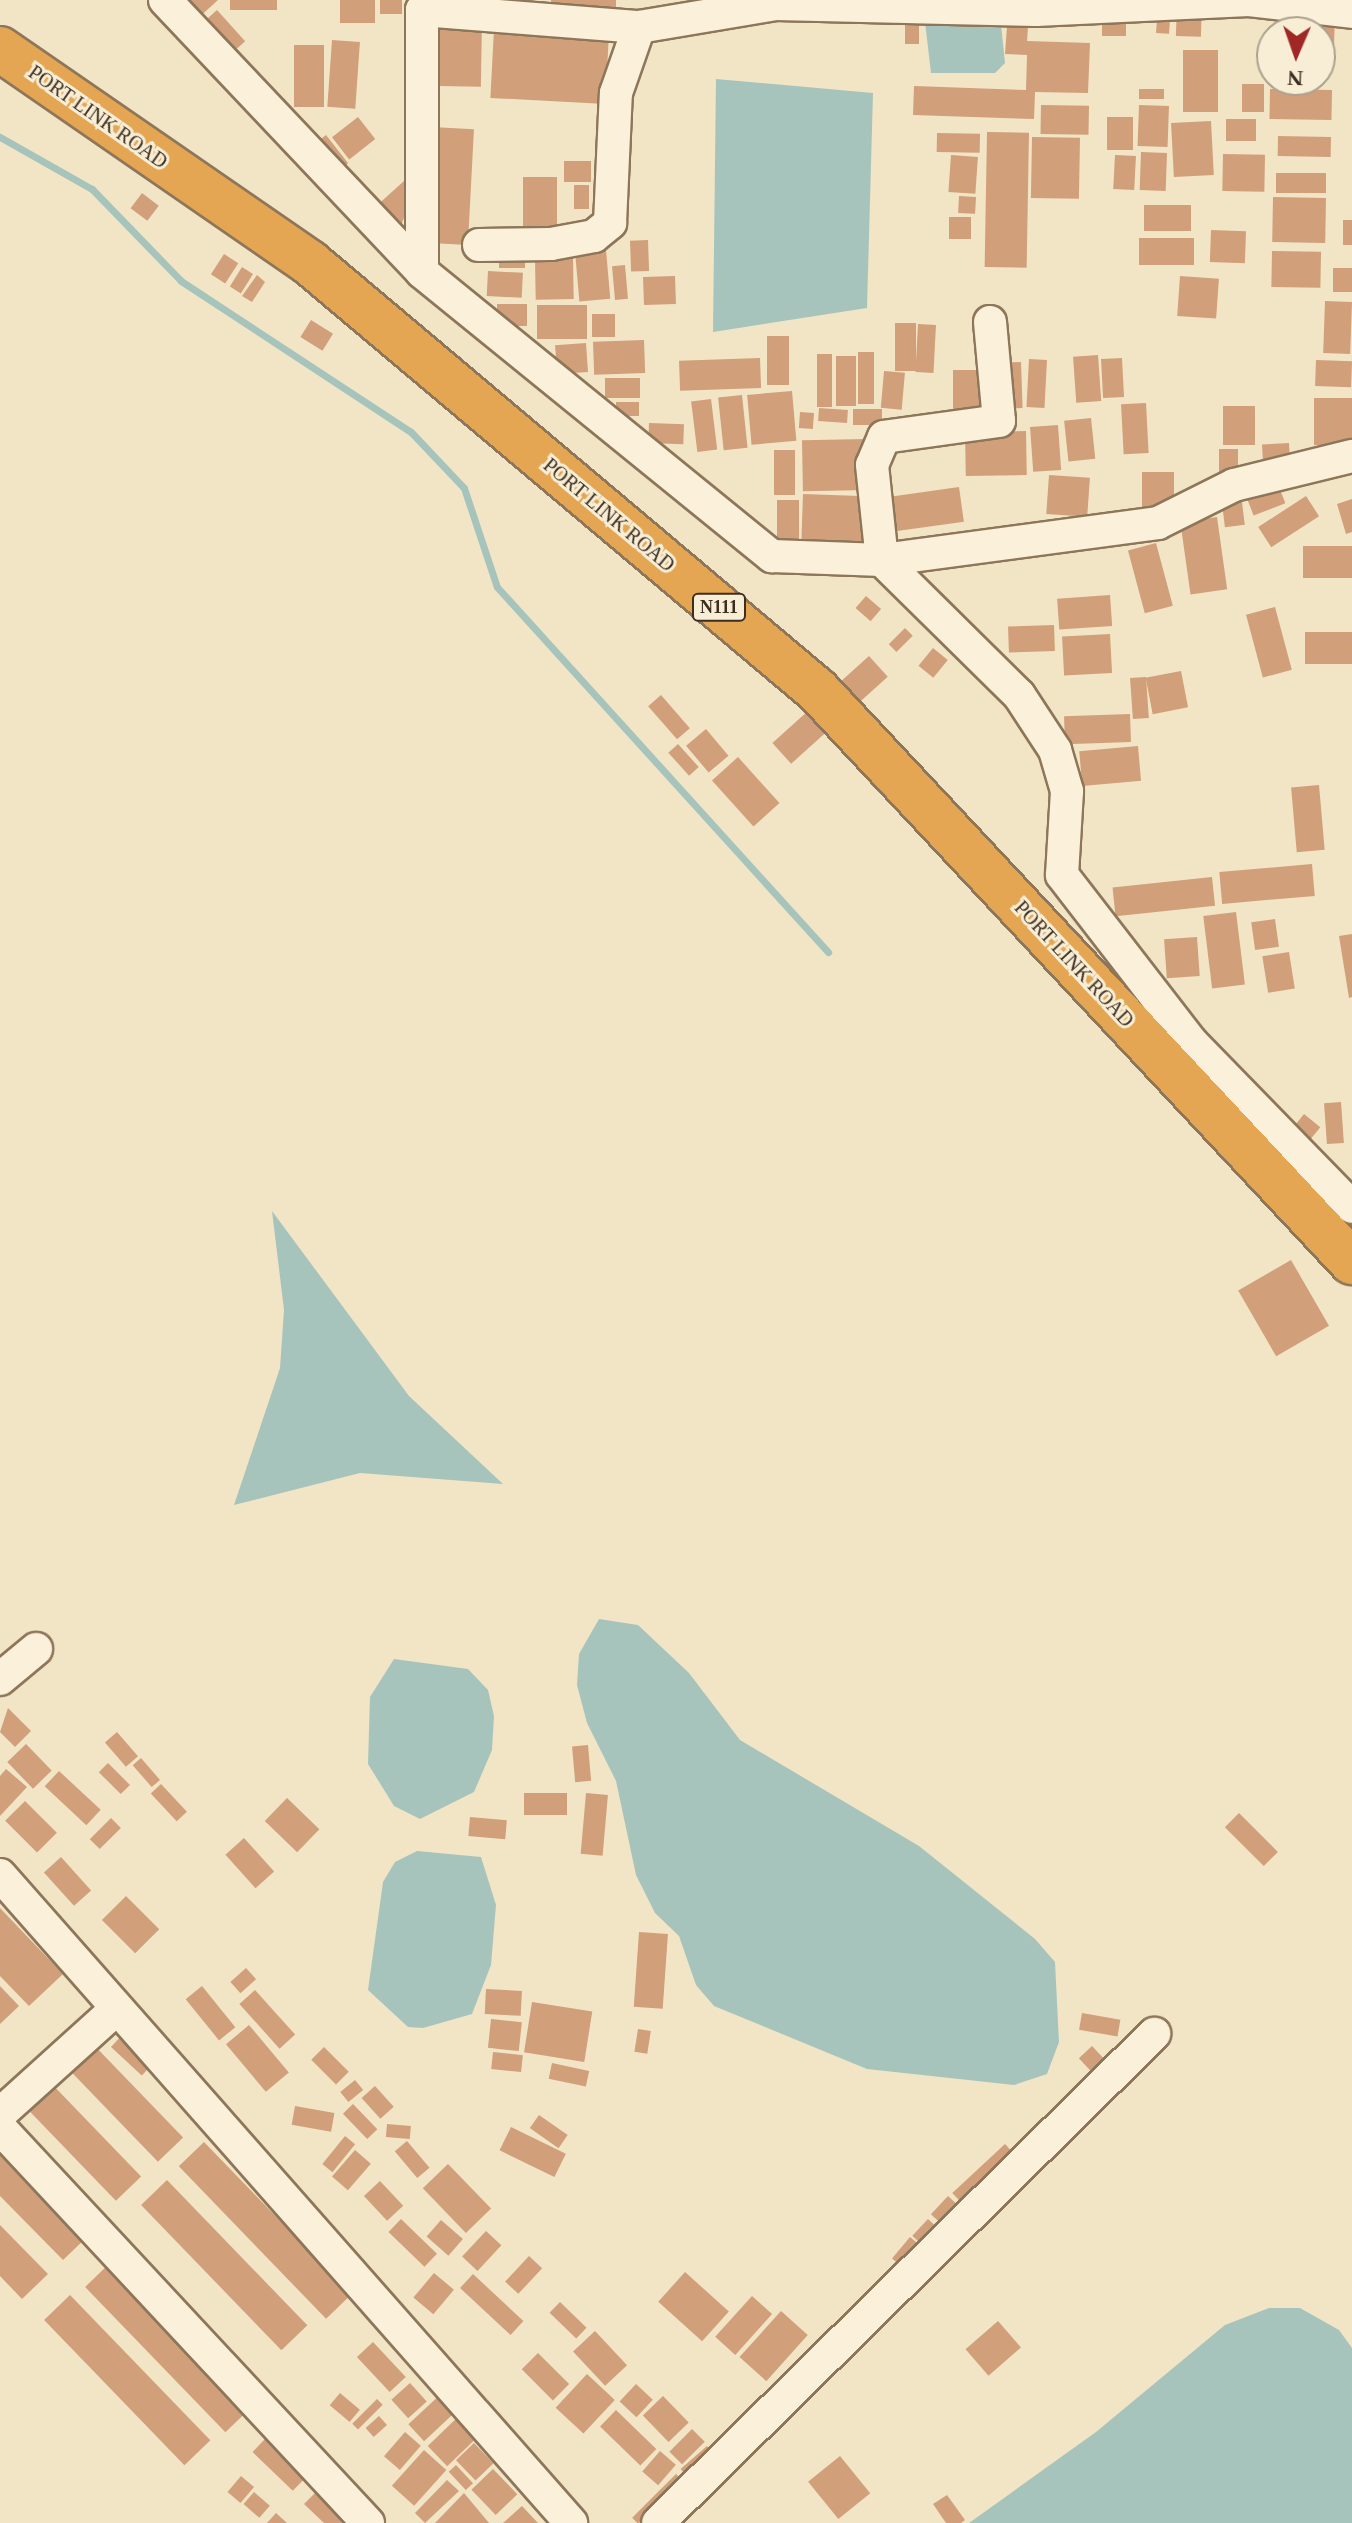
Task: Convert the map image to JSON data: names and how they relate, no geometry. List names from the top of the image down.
{
  "streets": {
    "highway": ["PORT LINK ROAD", "N111"]
  },
  "north": "bottom"
}
